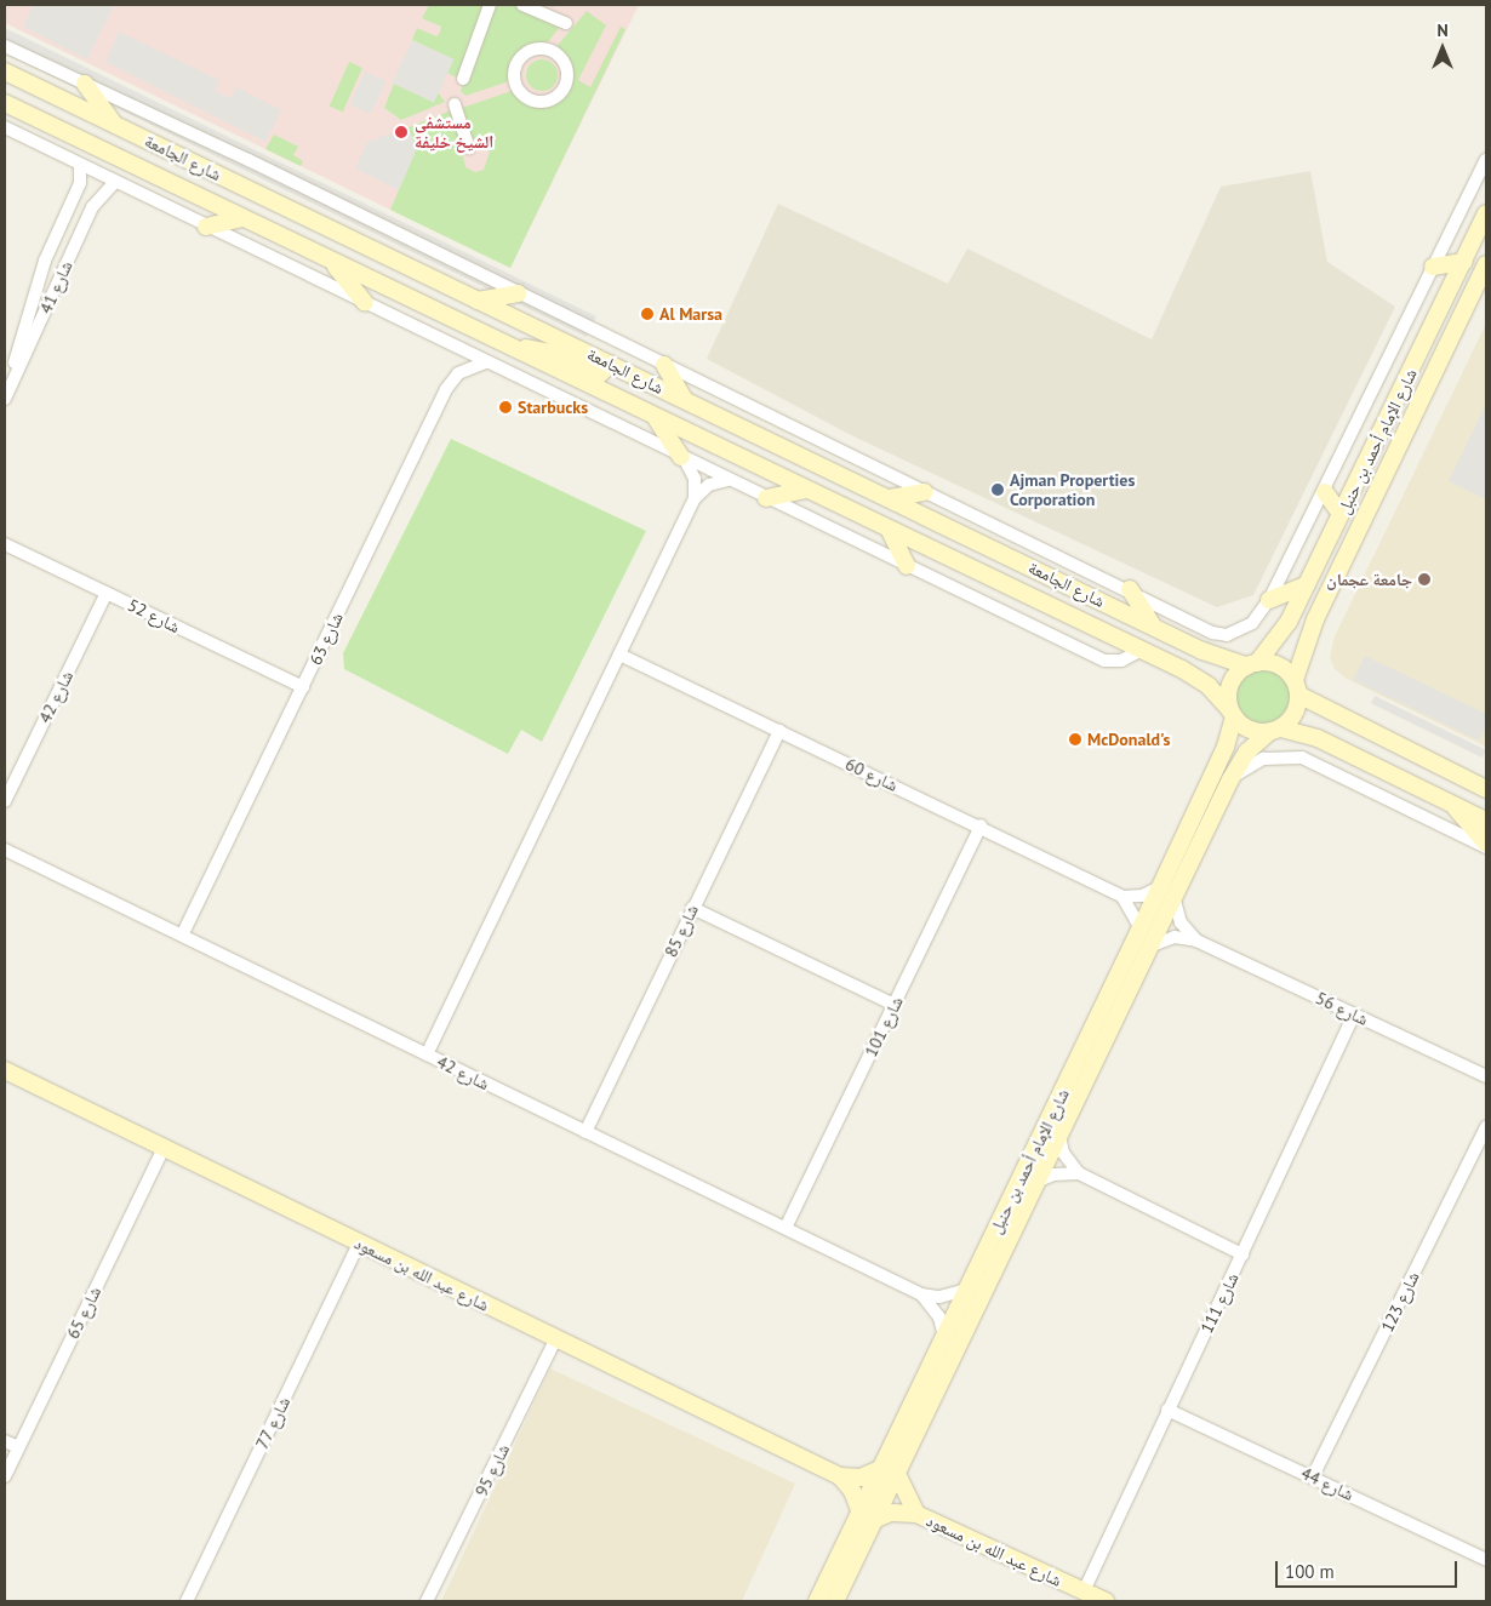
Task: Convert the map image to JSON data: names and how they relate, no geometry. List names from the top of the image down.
{
  "streets": {
    "street": [
      "شارع الجامعة",
      "شارع 41",
      "شارع الإمام أحمد بن حنبل",
      "شارع 52",
      "شارع 63",
      "شارع 42",
      "شارع 60",
      "شارع 85",
      "شارع 56",
      "شارع 101",
      "شارع عبد الله بن مسعود",
      "شارع 123",
      "شارع 111",
      "شارع 65",
      "شارع 77",
      "شارع 95",
      "شارع 44"
    ]
  },
  "crossings": [
    ["شارع الجامعة", "شارع الإمام أحمد بن حنبل"],
    ["شارع الإمام أحمد بن حنبل", "شارع 42"],
    ["شارع الإمام أحمد بن حنبل", "شارع 56"],
    ["شارع الإمام أحمد بن حنبل", "شارع عبد الله بن مسعود"],
    ["شارع 52", "شارع 63"],
    ["شارع 52", "شارع 42"],
    ["شارع 63", "شارع 42"],
    ["شارع 42", "شارع 85"],
    ["شارع 42", "شارع 101"],
    ["شارع 60", "شارع 85"],
    ["شارع 60", "شارع 101"],
    ["شارع 56", "شارع 111"],
    ["شارع عبد الله بن مسعود", "شارع 111"],
    ["شارع عبد الله بن مسعود", "شارع 65"],
    ["شارع عبد الله بن مسعود", "شارع 77"],
    ["شارع عبد الله بن مسعود", "شارع 95"],
    ["شارع 123", "شارع 44"],
    ["شارع 111", "شارع 44"]
  ],
  "places": [
    "مستشفى الشيخ خليفة",
    "Al Marsa",
    "Starbucks",
    "Ajman Properties Corporation",
    "جامعة عجمان",
    "McDonald's"
  ],
  "scale_bar": "100 m",
  "north": "top"
}
